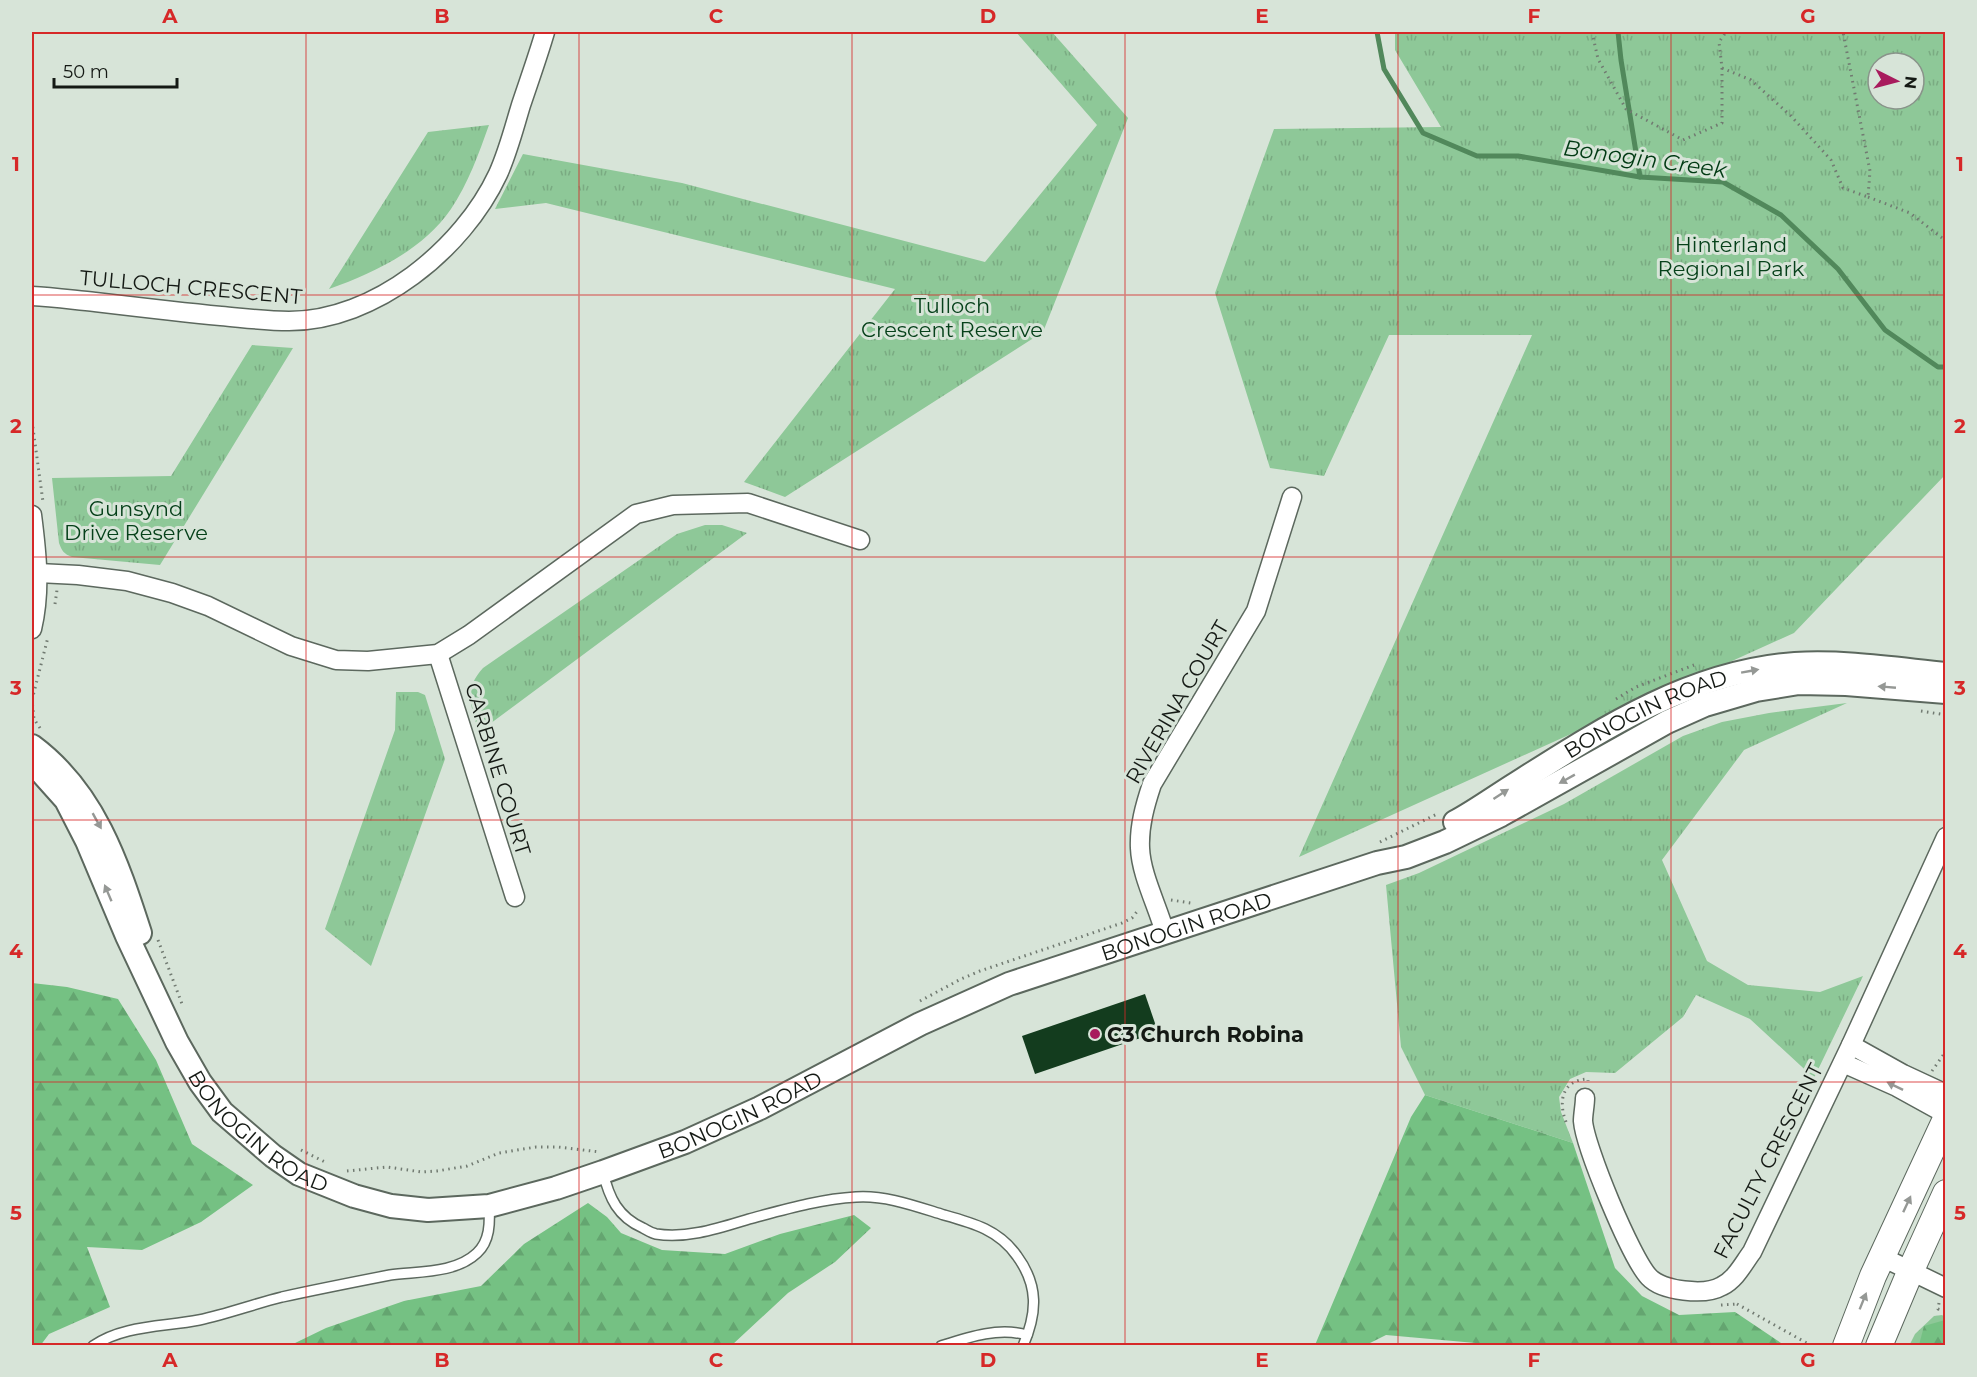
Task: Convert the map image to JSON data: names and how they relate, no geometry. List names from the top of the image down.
{
  "streets": {
    "street": [
      "TULLOCH CRESCENT",
      "RIVERINA COURT",
      "BONOGIN ROAD",
      "CARBINE COURT",
      "FACULTY CRESCENT"
    ]
  },
  "crossings": [
    ["RIVERINA COURT", "BONOGIN ROAD"]
  ],
  "water": ["Bonogin Creek"],
  "parks": ["Hinterland Regional Park", "Tulloch Crescent Reserve", "Gunsynd Drive Reserve"],
  "places": ["C3 Church Robina"],
  "scale_bar": "50 m",
  "north": "right",
  "grid": {
    "columns": [
      "A",
      "B",
      "C",
      "D",
      "E",
      "F",
      "G"
    ],
    "rows": [
      "1",
      "2",
      "3",
      "4",
      "5"
    ]
  }
}
